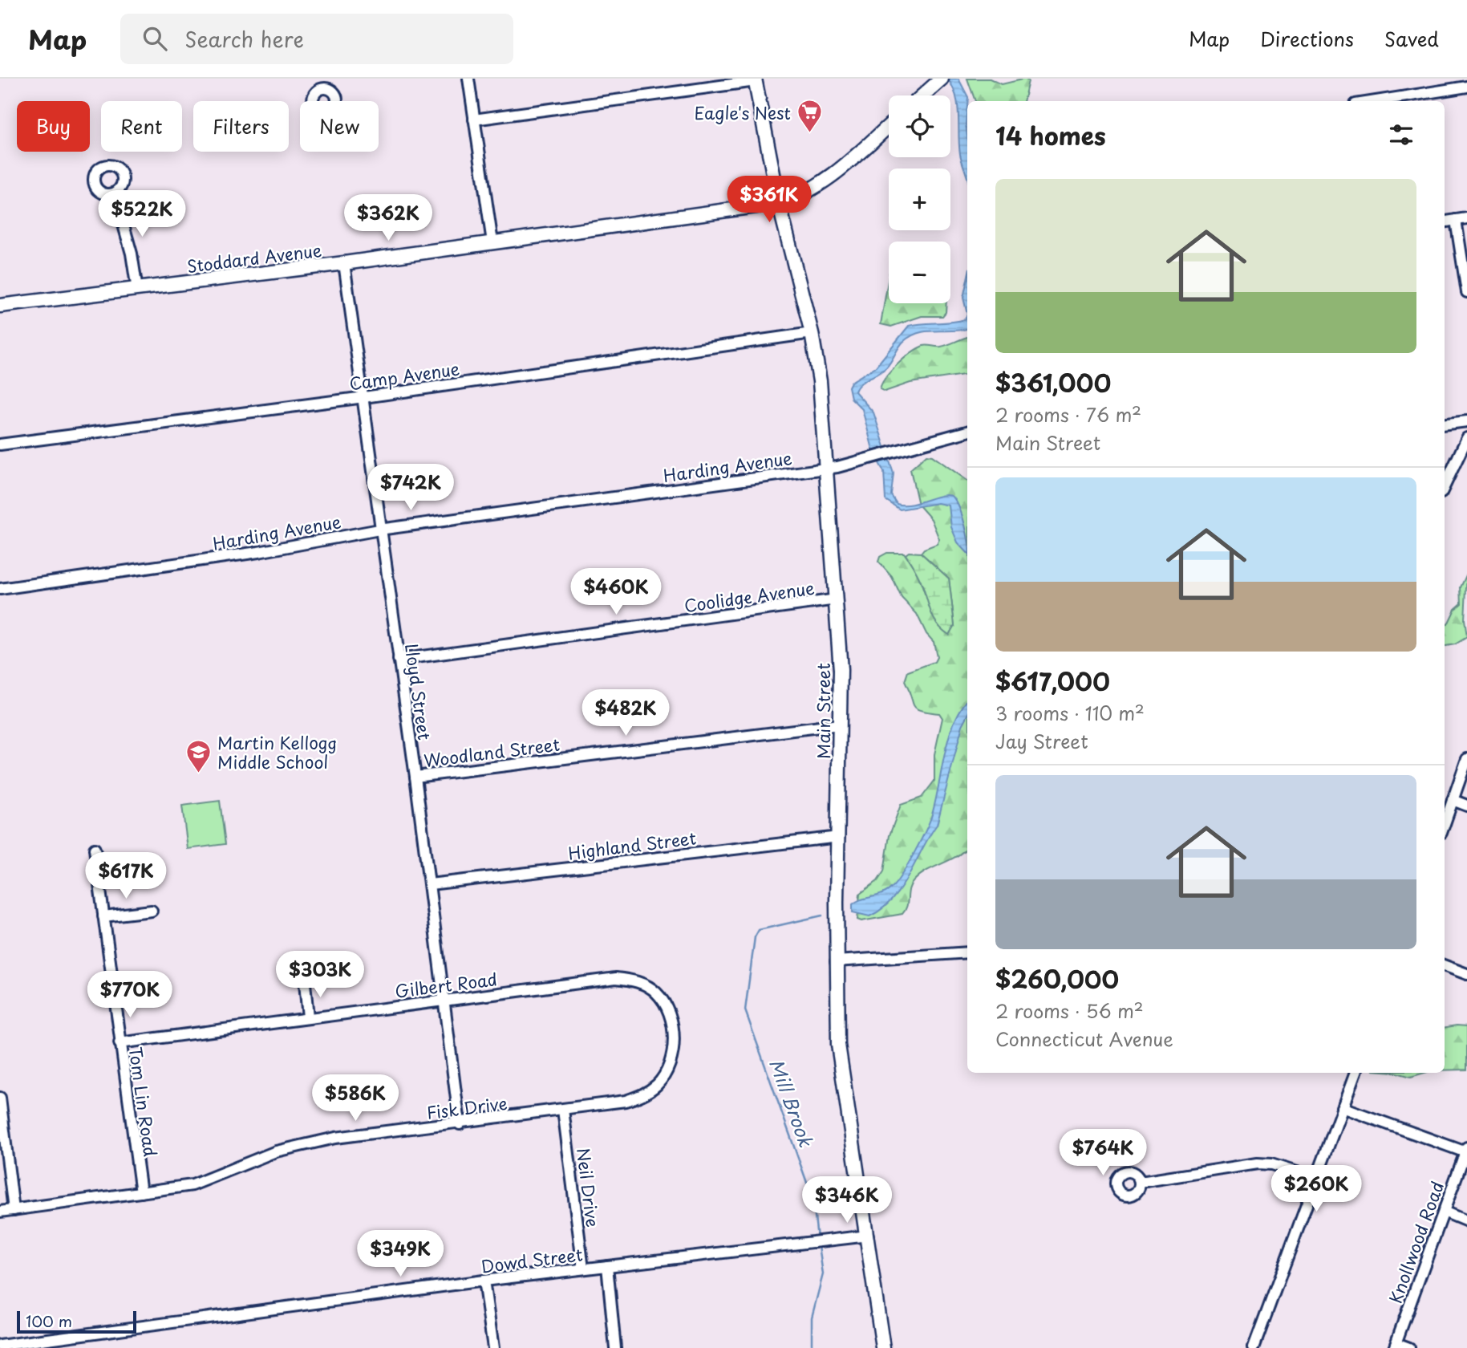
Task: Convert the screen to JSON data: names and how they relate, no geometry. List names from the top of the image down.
{
  "streets": {
    "main road": ["Stoddard Avenue", "Main Street"],
    "street": [
      "Camp Avenue",
      "Harding Avenue",
      "Coolidge Avenue",
      "Lloyd Street",
      "Woodland Street",
      "Highland Street",
      "Gilbert Road",
      "Tom Lin Road",
      "Fisk Drive",
      "Neil Drive",
      "Knollwood Road",
      "Dowd Street"
    ]
  },
  "crossings": [
    ["Stoddard Avenue", "Lloyd Street"],
    ["Stoddard Avenue", "Main Street"],
    ["Camp Avenue", "Lloyd Street"],
    ["Camp Avenue", "Main Street"],
    ["Harding Avenue", "Lloyd Street"],
    ["Harding Avenue", "Main Street"],
    ["Coolidge Avenue", "Lloyd Street"],
    ["Coolidge Avenue", "Main Street"],
    ["Lloyd Street", "Woodland Street"],
    ["Lloyd Street", "Highland Street"],
    ["Lloyd Street", "Gilbert Road"],
    ["Lloyd Street", "Fisk Drive"],
    ["Main Street", "Woodland Street"],
    ["Main Street", "Highland Street"],
    ["Main Street", "Dowd Street"],
    ["Gilbert Road", "Tom Lin Road"],
    ["Gilbert Road", "Fisk Drive"],
    ["Tom Lin Road", "Fisk Drive"],
    ["Fisk Drive", "Neil Drive"],
    ["Neil Drive", "Dowd Street"]
  ],
  "water": ["Mill Brook"],
  "places": {
    "supermarket": ["Eagle's Nest"],
    "school or university": ["Martin Kellogg Middle School"]
  },
  "scale_bar": "100 m",
  "page": {
    "header": "Map",
    "search": "Search here",
    "nav": ["Map", "Directions", "Saved"],
    "map_buttons": ["+", "−"],
    "chip": [
      "Buy",
      "Rent",
      "Filters",
      "New"
    ],
    "heading": "14 homes",
    "list": [
      {
        "name": "$361,000",
        "note": "2 rooms · 76 m² · Main Street"
      },
      {
        "name": "$617,000",
        "note": "3 rooms · 110 m² · Jay Street"
      },
      {
        "name": "$260,000",
        "note": "2 rooms · 56 m² · Connecticut Avenue"
      }
    ],
    "price": [
      "$361K",
      "$522K",
      "$362K",
      "$742K",
      "$460K",
      "$482K",
      "$617K",
      "$303K",
      "$770K",
      "$586K",
      "$764K",
      "$260K",
      "$346K",
      "$349K"
    ],
    "scale": "100 m"
  }
}
